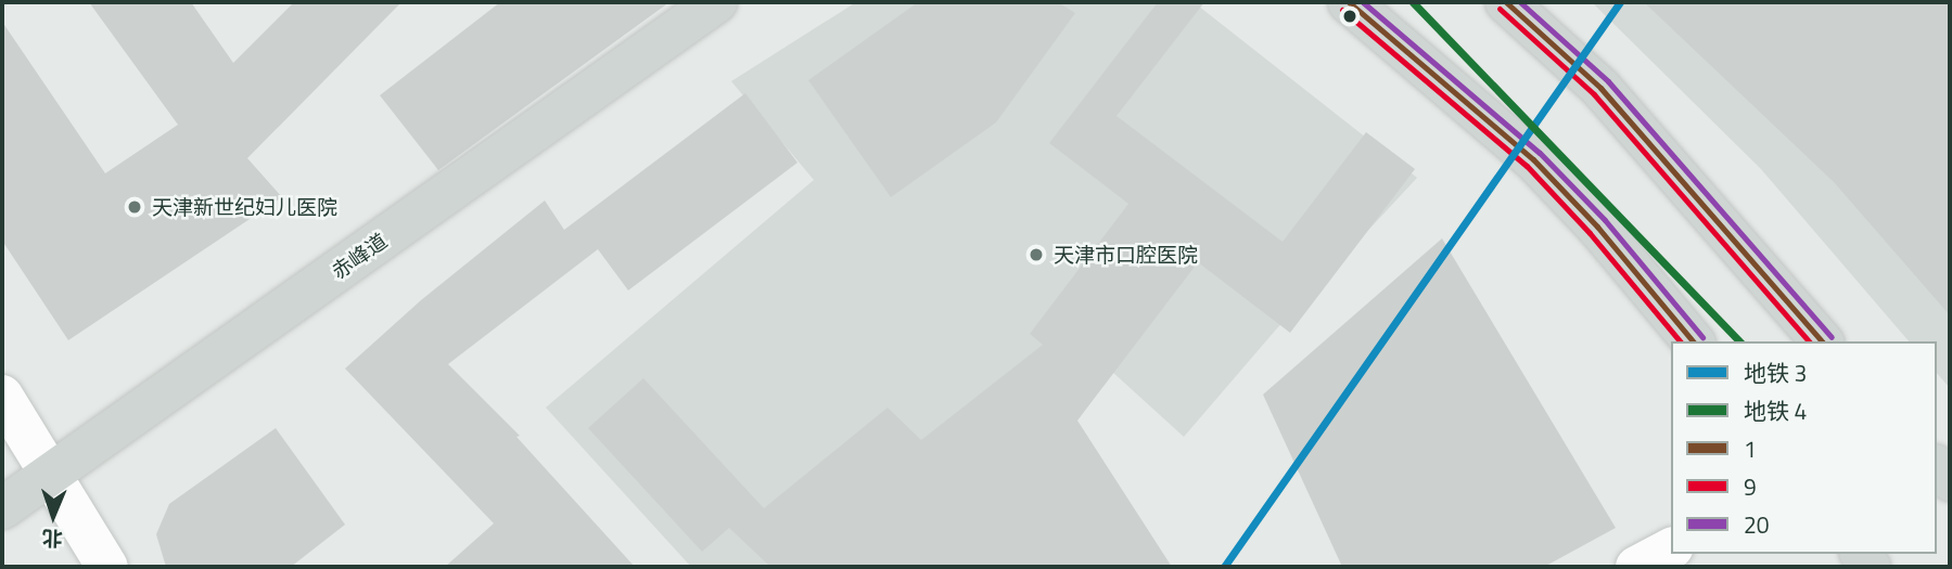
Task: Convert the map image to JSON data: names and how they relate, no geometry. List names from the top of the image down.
{
  "streets": {
    "main road": ["赤峰道"]
  },
  "places": ["天津新世纪妇儿医院", "天津市口腔医院"],
  "lines": [
    "metro line 3",
    "metro line 4",
    "transit line 1",
    "transit line 20",
    "transit line 9"
  ],
  "legend": [
    "地铁 3",
    "地铁 4",
    "1",
    "9",
    "20"
  ],
  "north": "bottom"
}
